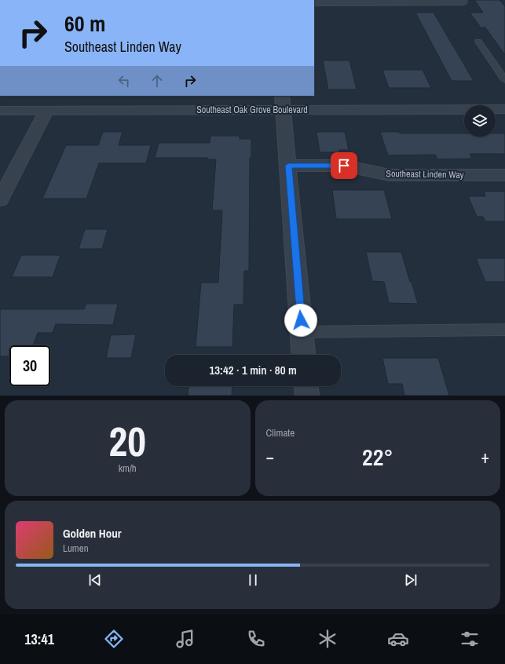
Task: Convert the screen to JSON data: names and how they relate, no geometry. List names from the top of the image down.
{
  "streets": {
    "street": ["Southeast Oak Grove Boulevard", "Southeast Linden Way"]
  },
  "page": {
    "turn": ["60 m", "Southeast Linden Way"],
    "limit": "30",
    "trip": "13:42 · 1 min · 80 m",
    "tile": [
      ["20", "km/h"],
      "Climate"
    ],
    "heat": ["−", "22°", "+"],
    "song": ["Golden Hour", "Lumen"],
    "tabs": "13:41"
  }
}
